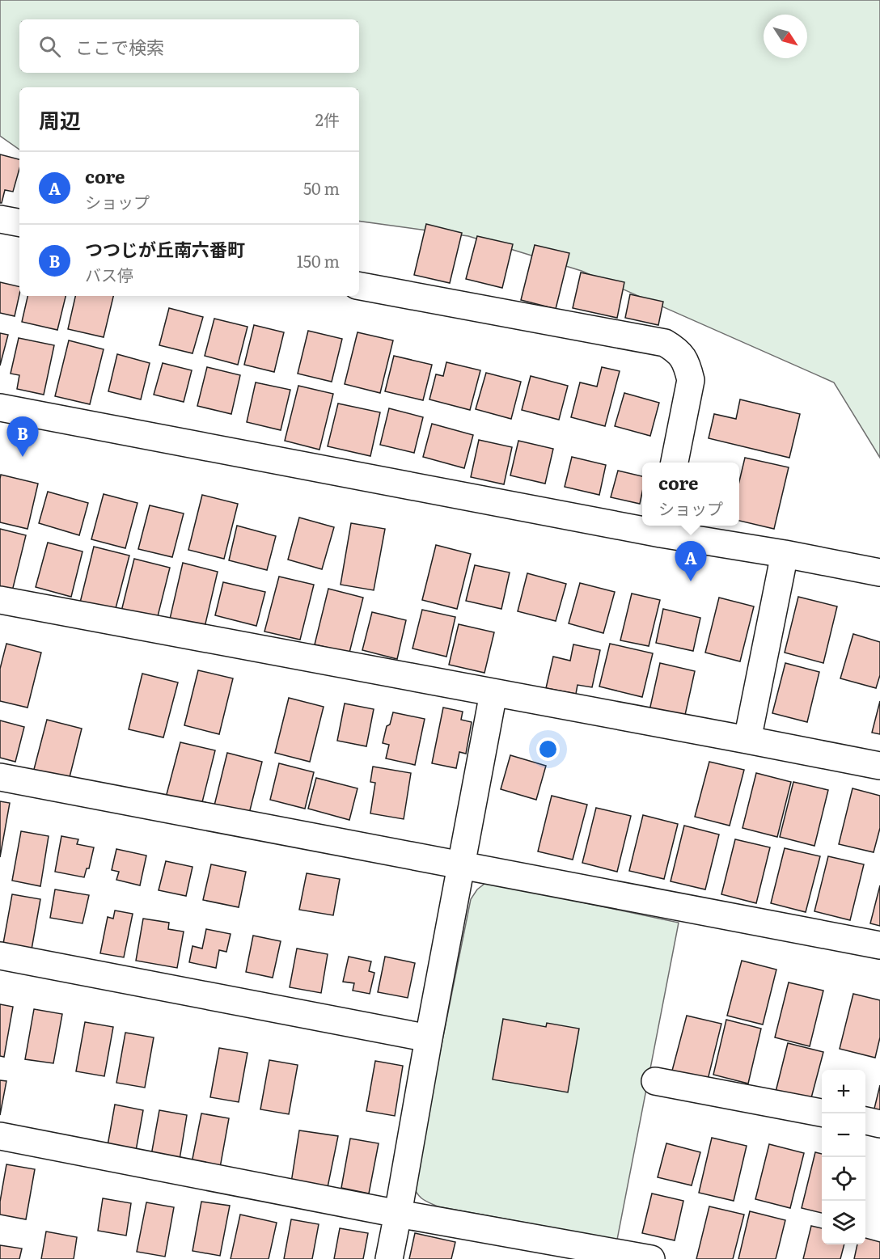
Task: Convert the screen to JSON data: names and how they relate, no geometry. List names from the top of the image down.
{
  "north": "bottom right",
  "page": {
    "search": "ここで検索",
    "heading": ["周辺", "2件"],
    "list": [
      {
        "mark": "A",
        "name": "core",
        "note": "ショップ",
        "value": "50 m"
      },
      {
        "mark": "B",
        "name": "つつじが丘南六番町",
        "note": "バス停",
        "value": "150 m"
      }
    ],
    "pins": ["B", "A"],
    "popup": ["core", "ショップ"],
    "map_buttons": ["+", "−"]
  }
}
